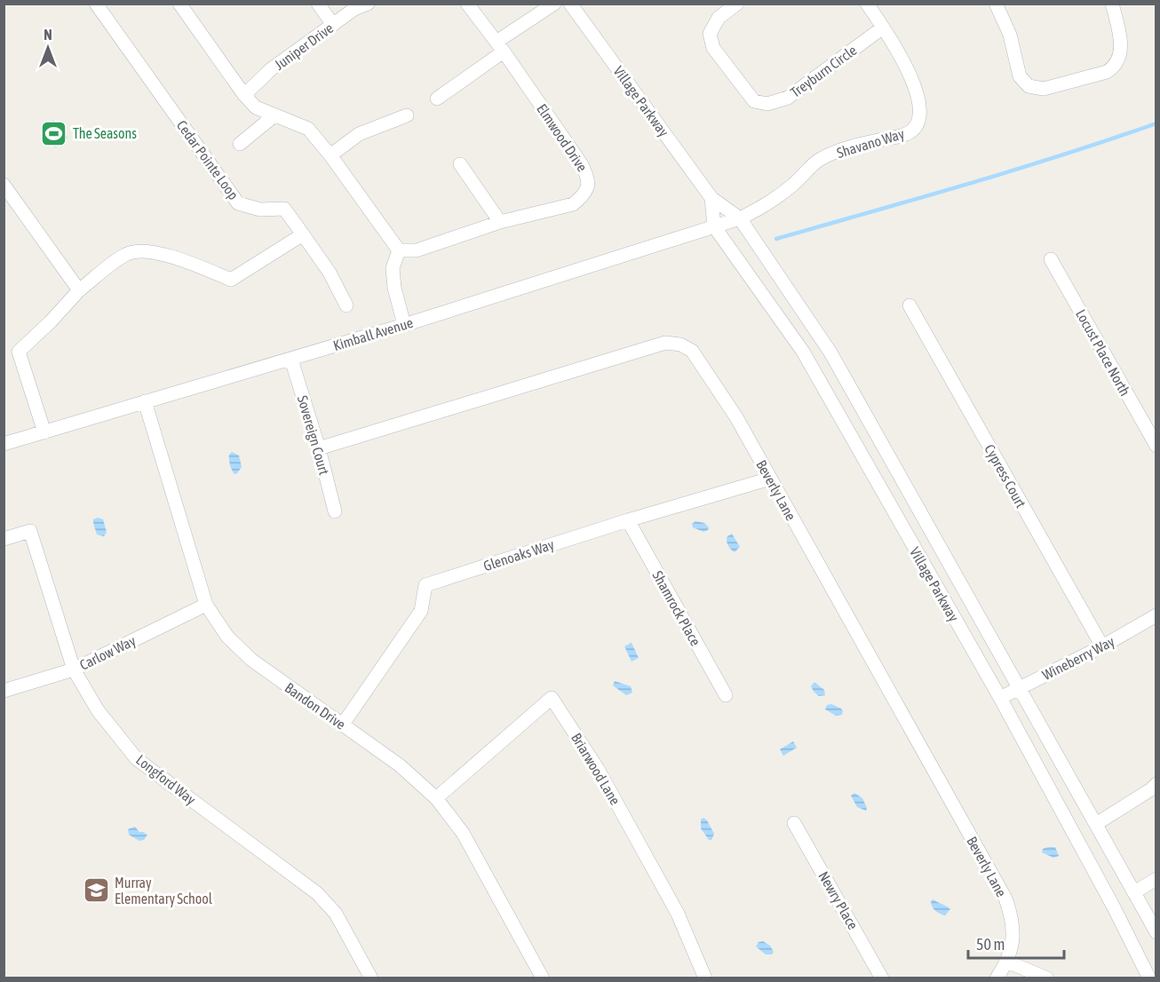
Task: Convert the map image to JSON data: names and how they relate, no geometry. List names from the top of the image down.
{
  "streets": {
    "street": [
      "Juniper Drive",
      "Treyburn Circle",
      "Village Parkway",
      "Elmwood Drive",
      "Shavano Way",
      "Cedar Pointe Loop",
      "Kimball Avenue",
      "Locust Place North",
      "Sovereign Court",
      "Cypress Court",
      "Beverly Lane",
      "Glenoaks Way",
      "Shamrock Place",
      "Carlow Way",
      "Wineberry Way",
      "Bandon Drive",
      "Briarwood Lane",
      "Longford Way",
      "Newry Place"
    ]
  },
  "crossings": [
    ["Treyburn Circle", "Shavano Way"],
    ["Village Parkway", "Shavano Way"],
    ["Village Parkway", "Kimball Avenue"],
    ["Village Parkway", "Wineberry Way"],
    ["Shavano Way", "Kimball Avenue"],
    ["Kimball Avenue", "Sovereign Court"],
    ["Kimball Avenue", "Bandon Drive"],
    ["Sovereign Court", "Beverly Lane"],
    ["Cypress Court", "Wineberry Way"],
    ["Beverly Lane", "Glenoaks Way"],
    ["Glenoaks Way", "Shamrock Place"],
    ["Glenoaks Way", "Bandon Drive"],
    ["Carlow Way", "Bandon Drive"],
    ["Carlow Way", "Longford Way"],
    ["Bandon Drive", "Briarwood Lane"]
  ],
  "places": {
    "sports": ["The Seasons"],
    "school or university": ["Murray Elementary School"]
  },
  "scale_bar": "50 m",
  "north": "top"
}
